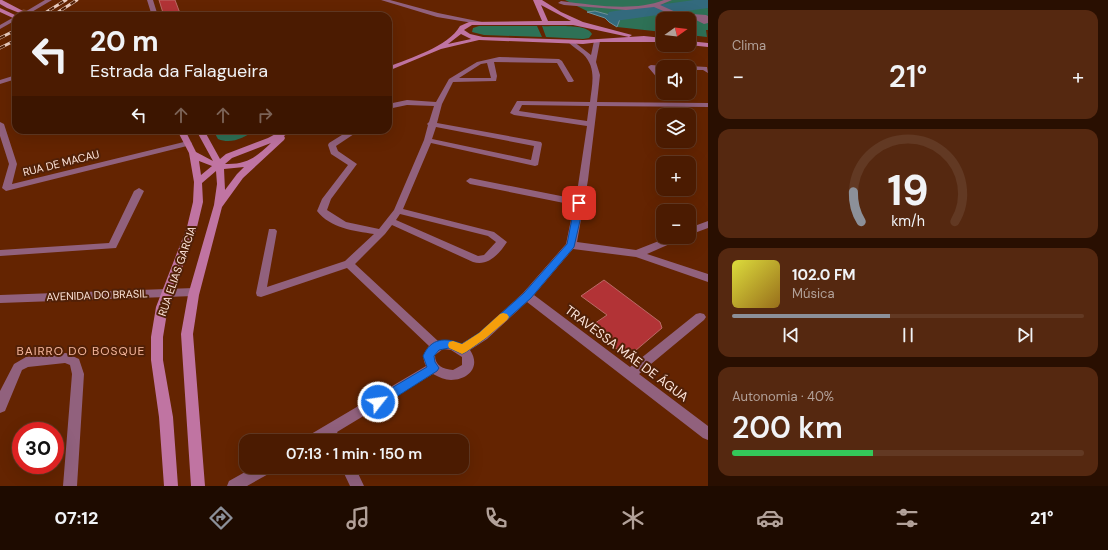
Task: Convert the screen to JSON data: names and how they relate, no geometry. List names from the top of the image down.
{
  "streets": {
    "street": [
      "RUA DE MACAU",
      "RUA ELIAS GARCIA",
      "AVENIDA DO BRASIL",
      "TRAVESSA MÃE DE ÁGUA"
    ]
  },
  "crossings": [
    ["RUA DE MACAU", "RUA ELIAS GARCIA"],
    ["RUA ELIAS GARCIA", "AVENIDA DO BRASIL"]
  ],
  "districts": ["BAIRRO DO BOSQUE"],
  "north": "right",
  "page": {
    "tile": [
      "Clima",
      ["Autonomia · 40%", "200 km"]
    ],
    "map_buttons": ["+", "−"],
    "turn": ["20 m", "Estrada da Falagueira"],
    "heat": ["−", "21°", "+"],
    "song": ["102.0 FM", "Música"],
    "limit": "30",
    "trip": "07:13 · 1 min · 150 m",
    "tabs": ["07:12", "21°"],
    "gauge": ["19", "km/h"]
  }
}
